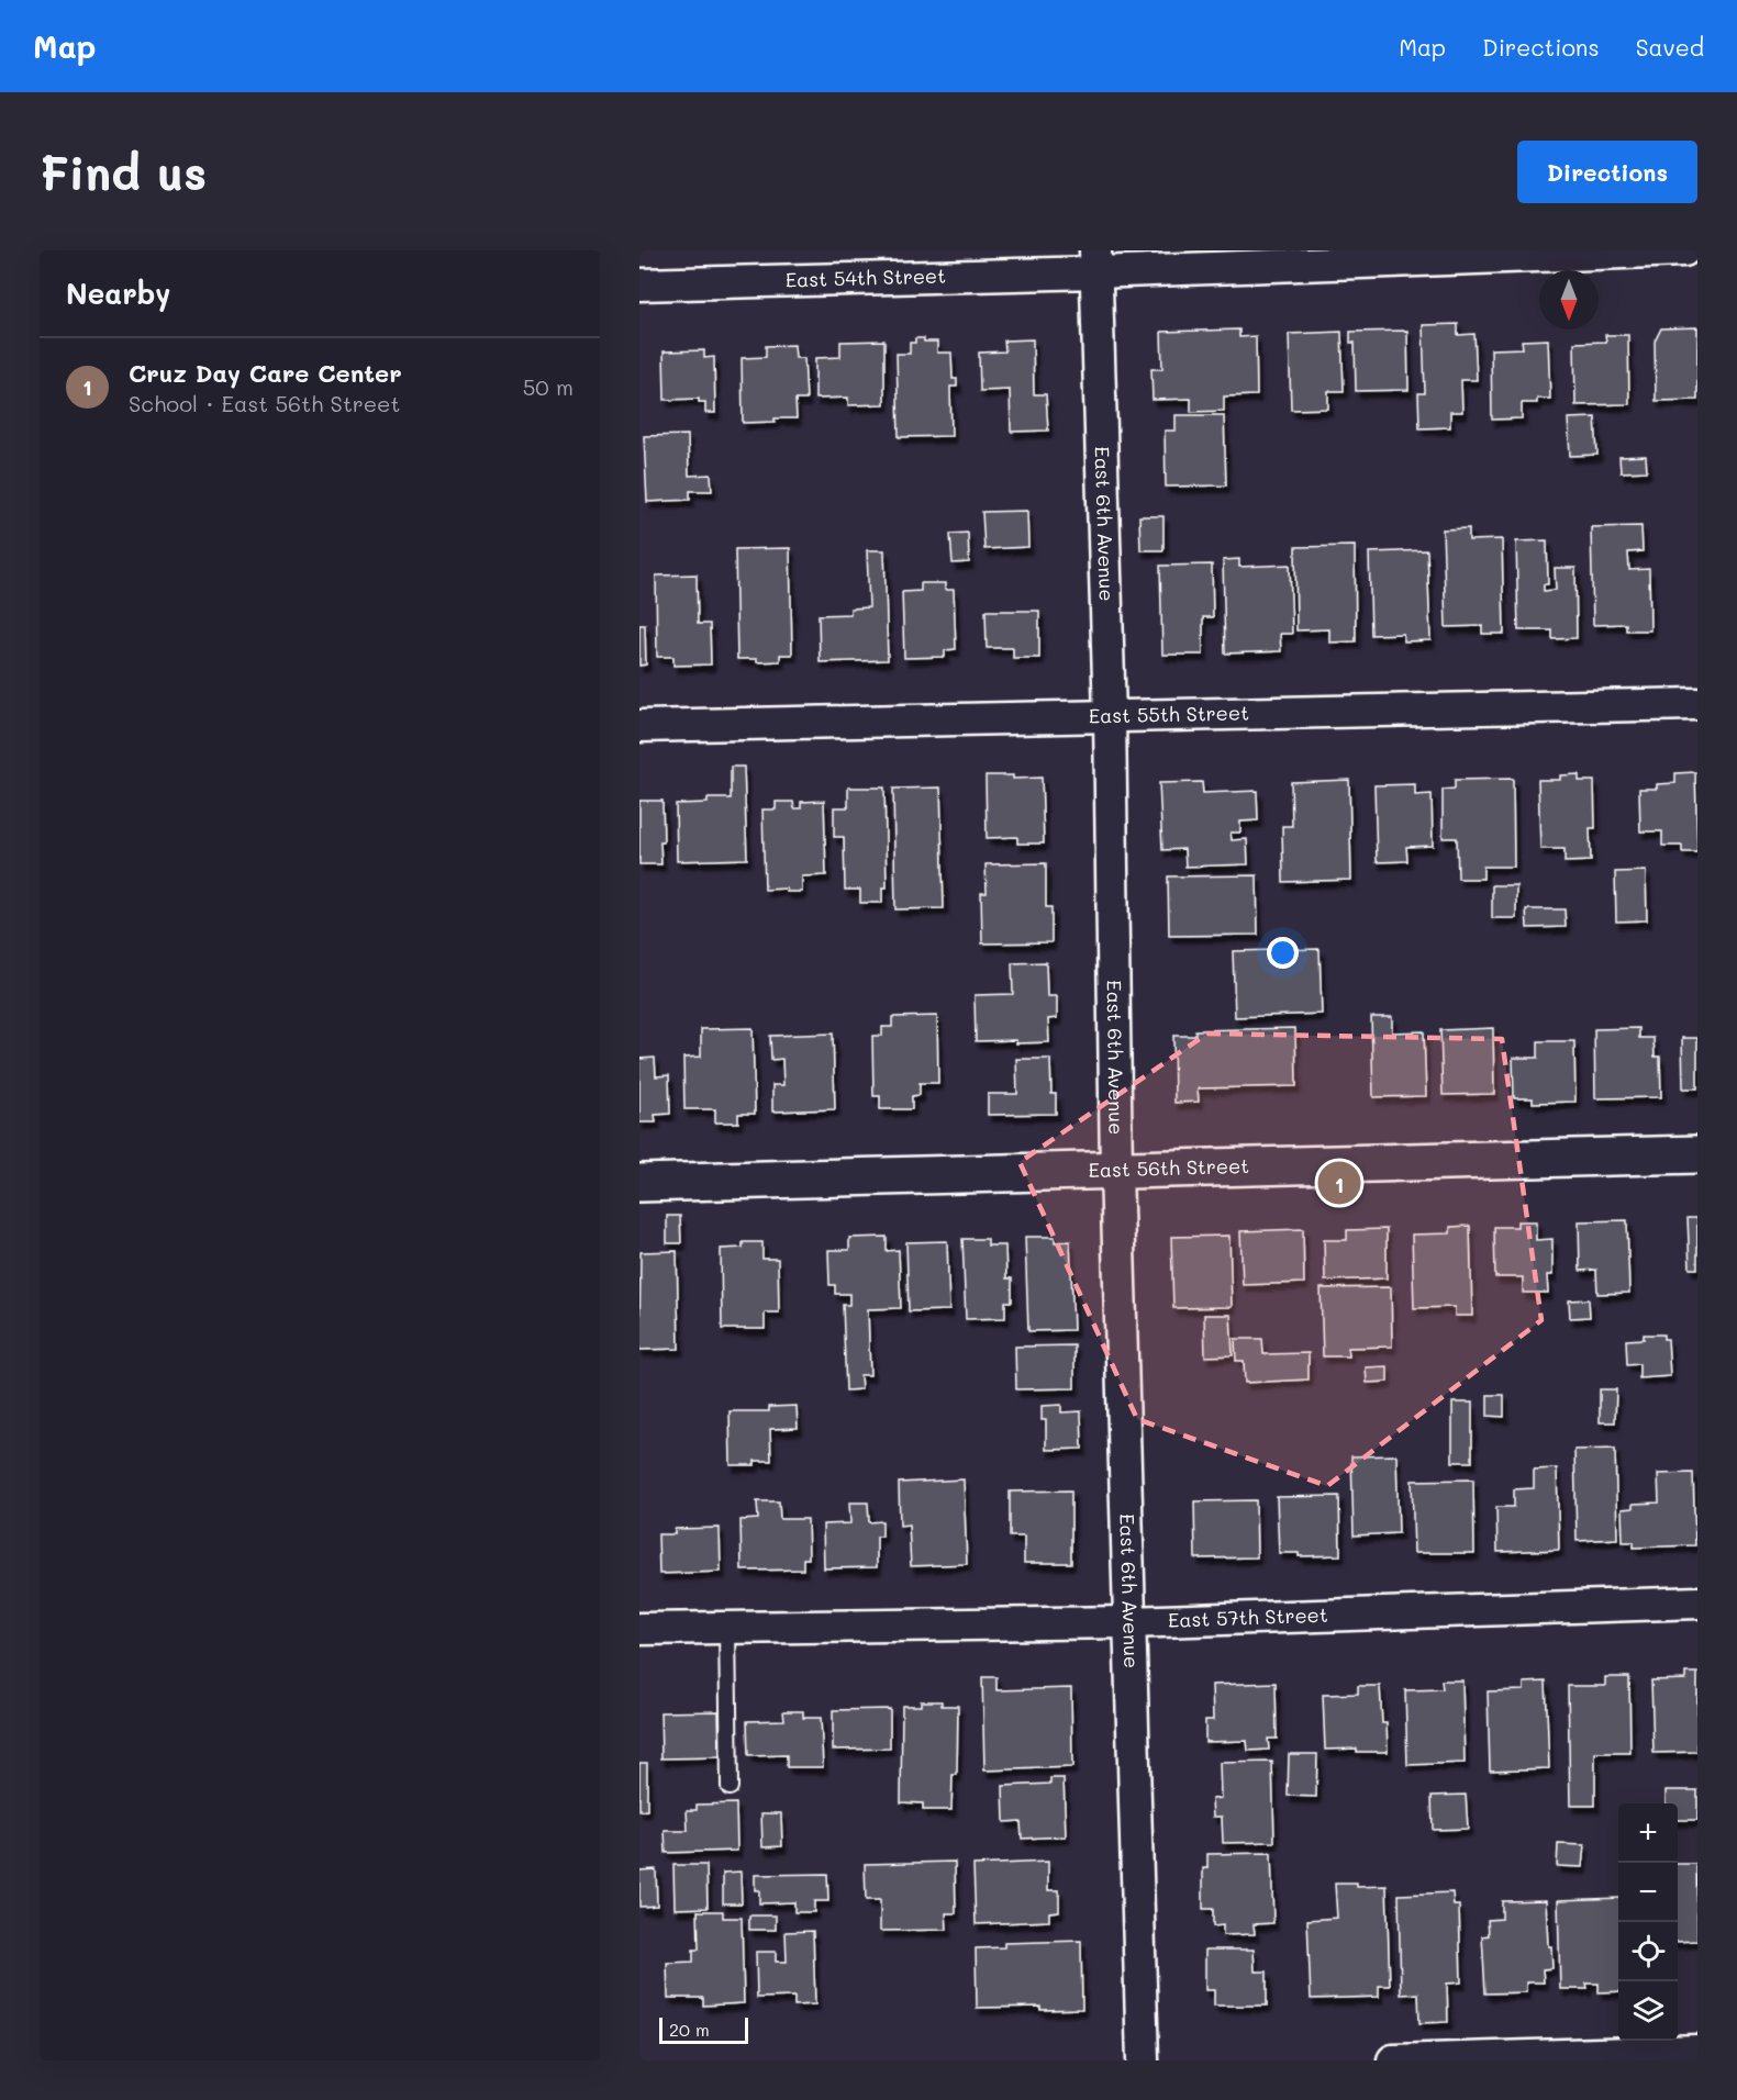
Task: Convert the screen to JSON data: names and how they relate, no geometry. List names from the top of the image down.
{
  "streets": {
    "street": [
      "East 54th Street",
      "East 6th Avenue",
      "East 55th Street",
      "East 56th Street",
      "East 57th Street"
    ]
  },
  "crossings": [
    ["East 54th Street", "East 6th Avenue"],
    ["East 6th Avenue", "East 55th Street"],
    ["East 6th Avenue", "East 56th Street"],
    ["East 6th Avenue", "East 57th Street"]
  ],
  "scale_bar": "20 m",
  "north": "bottom",
  "page": {
    "header": "Map",
    "nav": ["Map", "Directions", "Saved"],
    "buttons": "Directions",
    "title": "Find us",
    "heading": "Nearby",
    "list": [
      {
        "mark": "1",
        "name": "Cruz Day Care Center",
        "note": "School · East 56th Street",
        "value": "50 m"
      }
    ],
    "pins": "1",
    "map_buttons": ["+", "−"],
    "scale": "20 m"
  }
}
